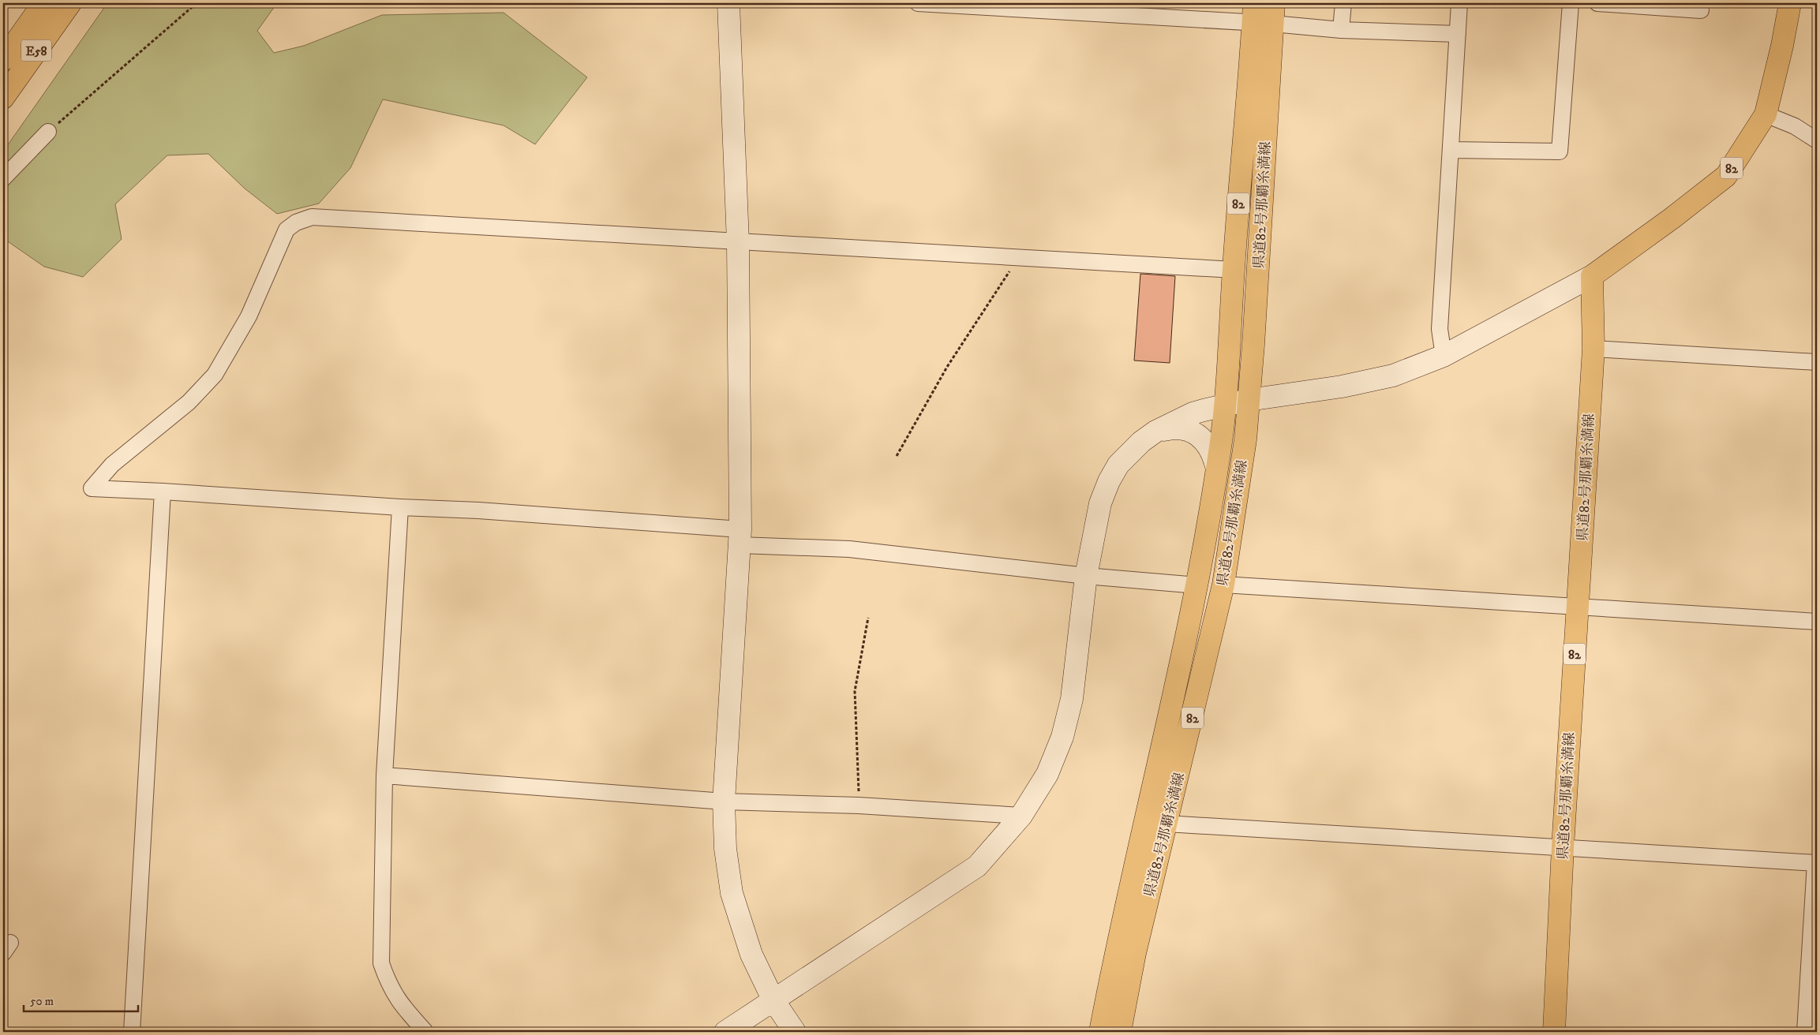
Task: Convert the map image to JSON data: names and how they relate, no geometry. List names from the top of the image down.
{
  "streets": {
    "main road": ["E58", "82", "県道82号那覇糸満線"]
  },
  "crossings": [
    ["82", "県道82号那覇糸満線"]
  ],
  "scale_bar": "50 m"
}
